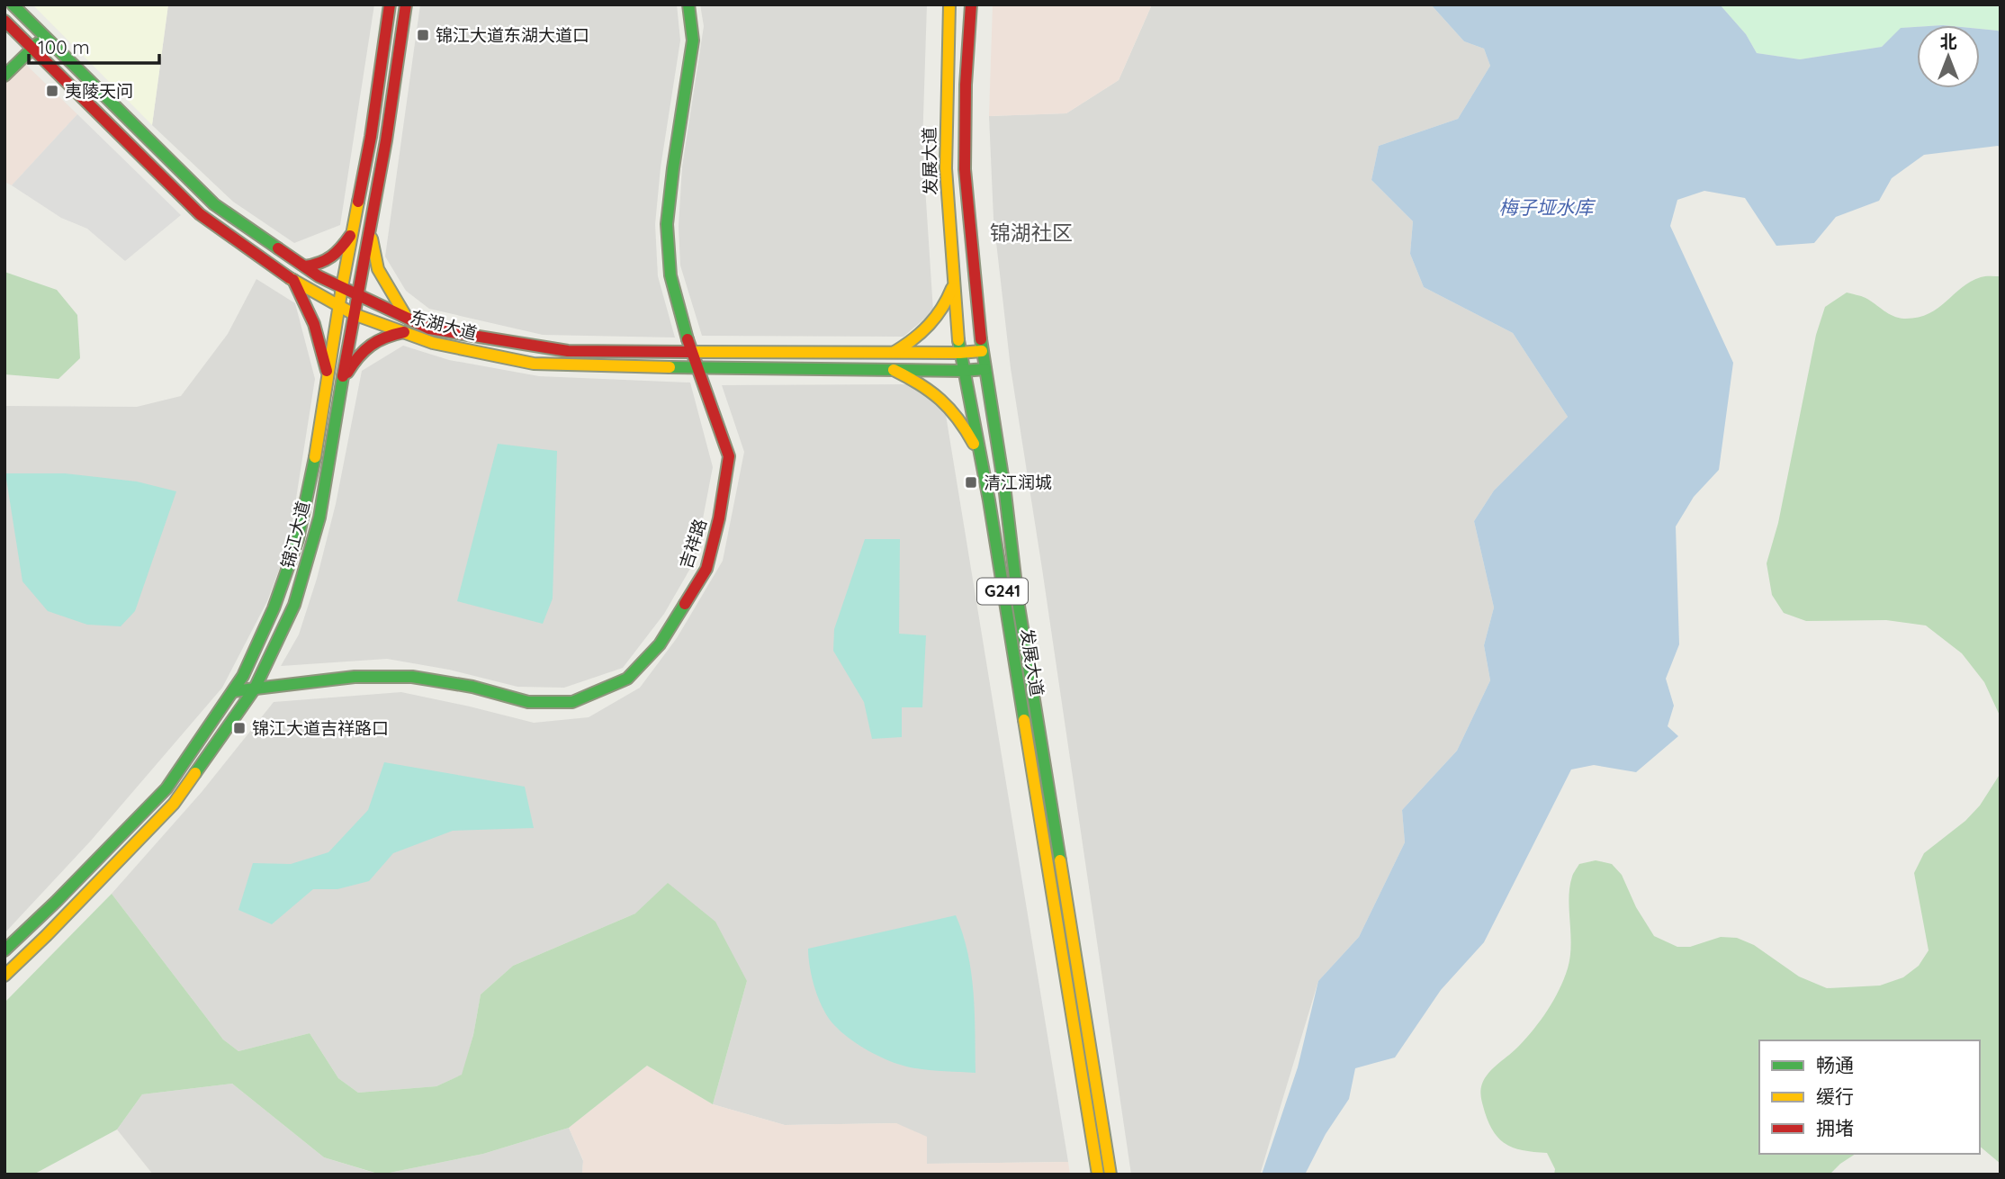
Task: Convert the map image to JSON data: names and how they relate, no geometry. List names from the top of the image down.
{
  "streets": {
    "main road": [
      "发展大道",
      "东湖大道",
      "锦江大道",
      "吉祥路",
      "G241"
    ]
  },
  "crossings": [
    ["发展大道", "东湖大道"],
    ["东湖大道", "锦江大道"],
    ["东湖大道", "吉祥路"],
    ["锦江大道", "吉祥路"]
  ],
  "districts": ["锦湖社区"],
  "water": ["梅子垭水库"],
  "places": {
    "transit": [
      "锦江大道东湖大道口",
      "夷陵天问",
      "清江润城",
      "锦江大道吉祥路口"
    ]
  },
  "legend": ["畅通", "缓行", "拥堵"],
  "scale_bar": "100 m",
  "north": "top"
}
